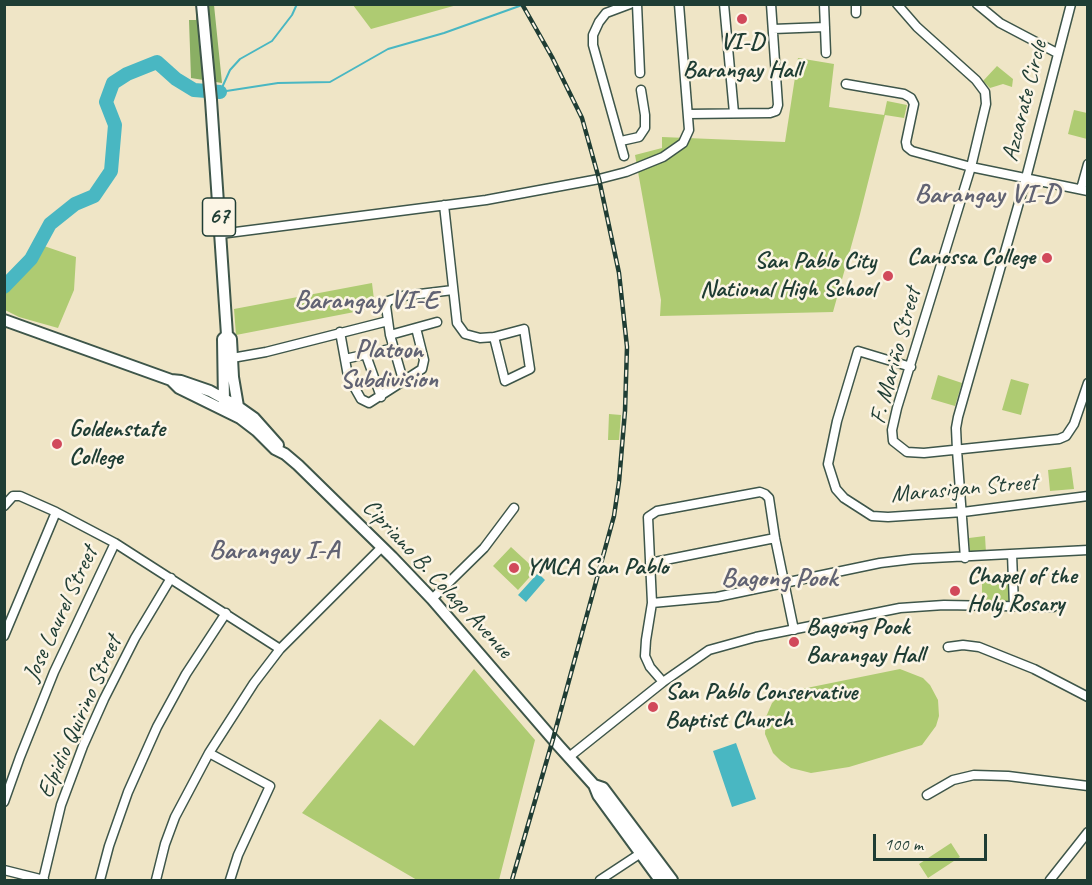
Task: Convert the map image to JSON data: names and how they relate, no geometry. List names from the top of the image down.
{
  "streets": {
    "main road": ["67", "Cipriano B. Colago Avenue"],
    "street": [
      "Azcarate Circle",
      "F. Mariño Street",
      "Marasigan Street",
      "Jose Laurel Street",
      "Elpidio Quirino Street"
    ]
  },
  "crossings": [
    ["Azcarate Circle", "F. Mariño Street"],
    ["Azcarate Circle", "Marasigan Street"],
    ["67", "Cipriano B. Colago Avenue"],
    ["F. Mariño Street", "Marasigan Street"]
  ],
  "districts": [
    "Barangay VI-D",
    "Barangay VI-E",
    "Platoon Subdivision",
    "Barangay I-A",
    "Bagong Pook"
  ],
  "places": [
    "VI-D Barangay Hall",
    "Canossa College",
    "San Pablo City National High School",
    "Goldenstate College",
    "YMCA San Pablo",
    "Chapel of the Holy Rosary",
    "Bagong Pook Barangay Hall",
    "San Pablo Conservative Baptist Church"
  ],
  "scale_bar": "100 m"
}
